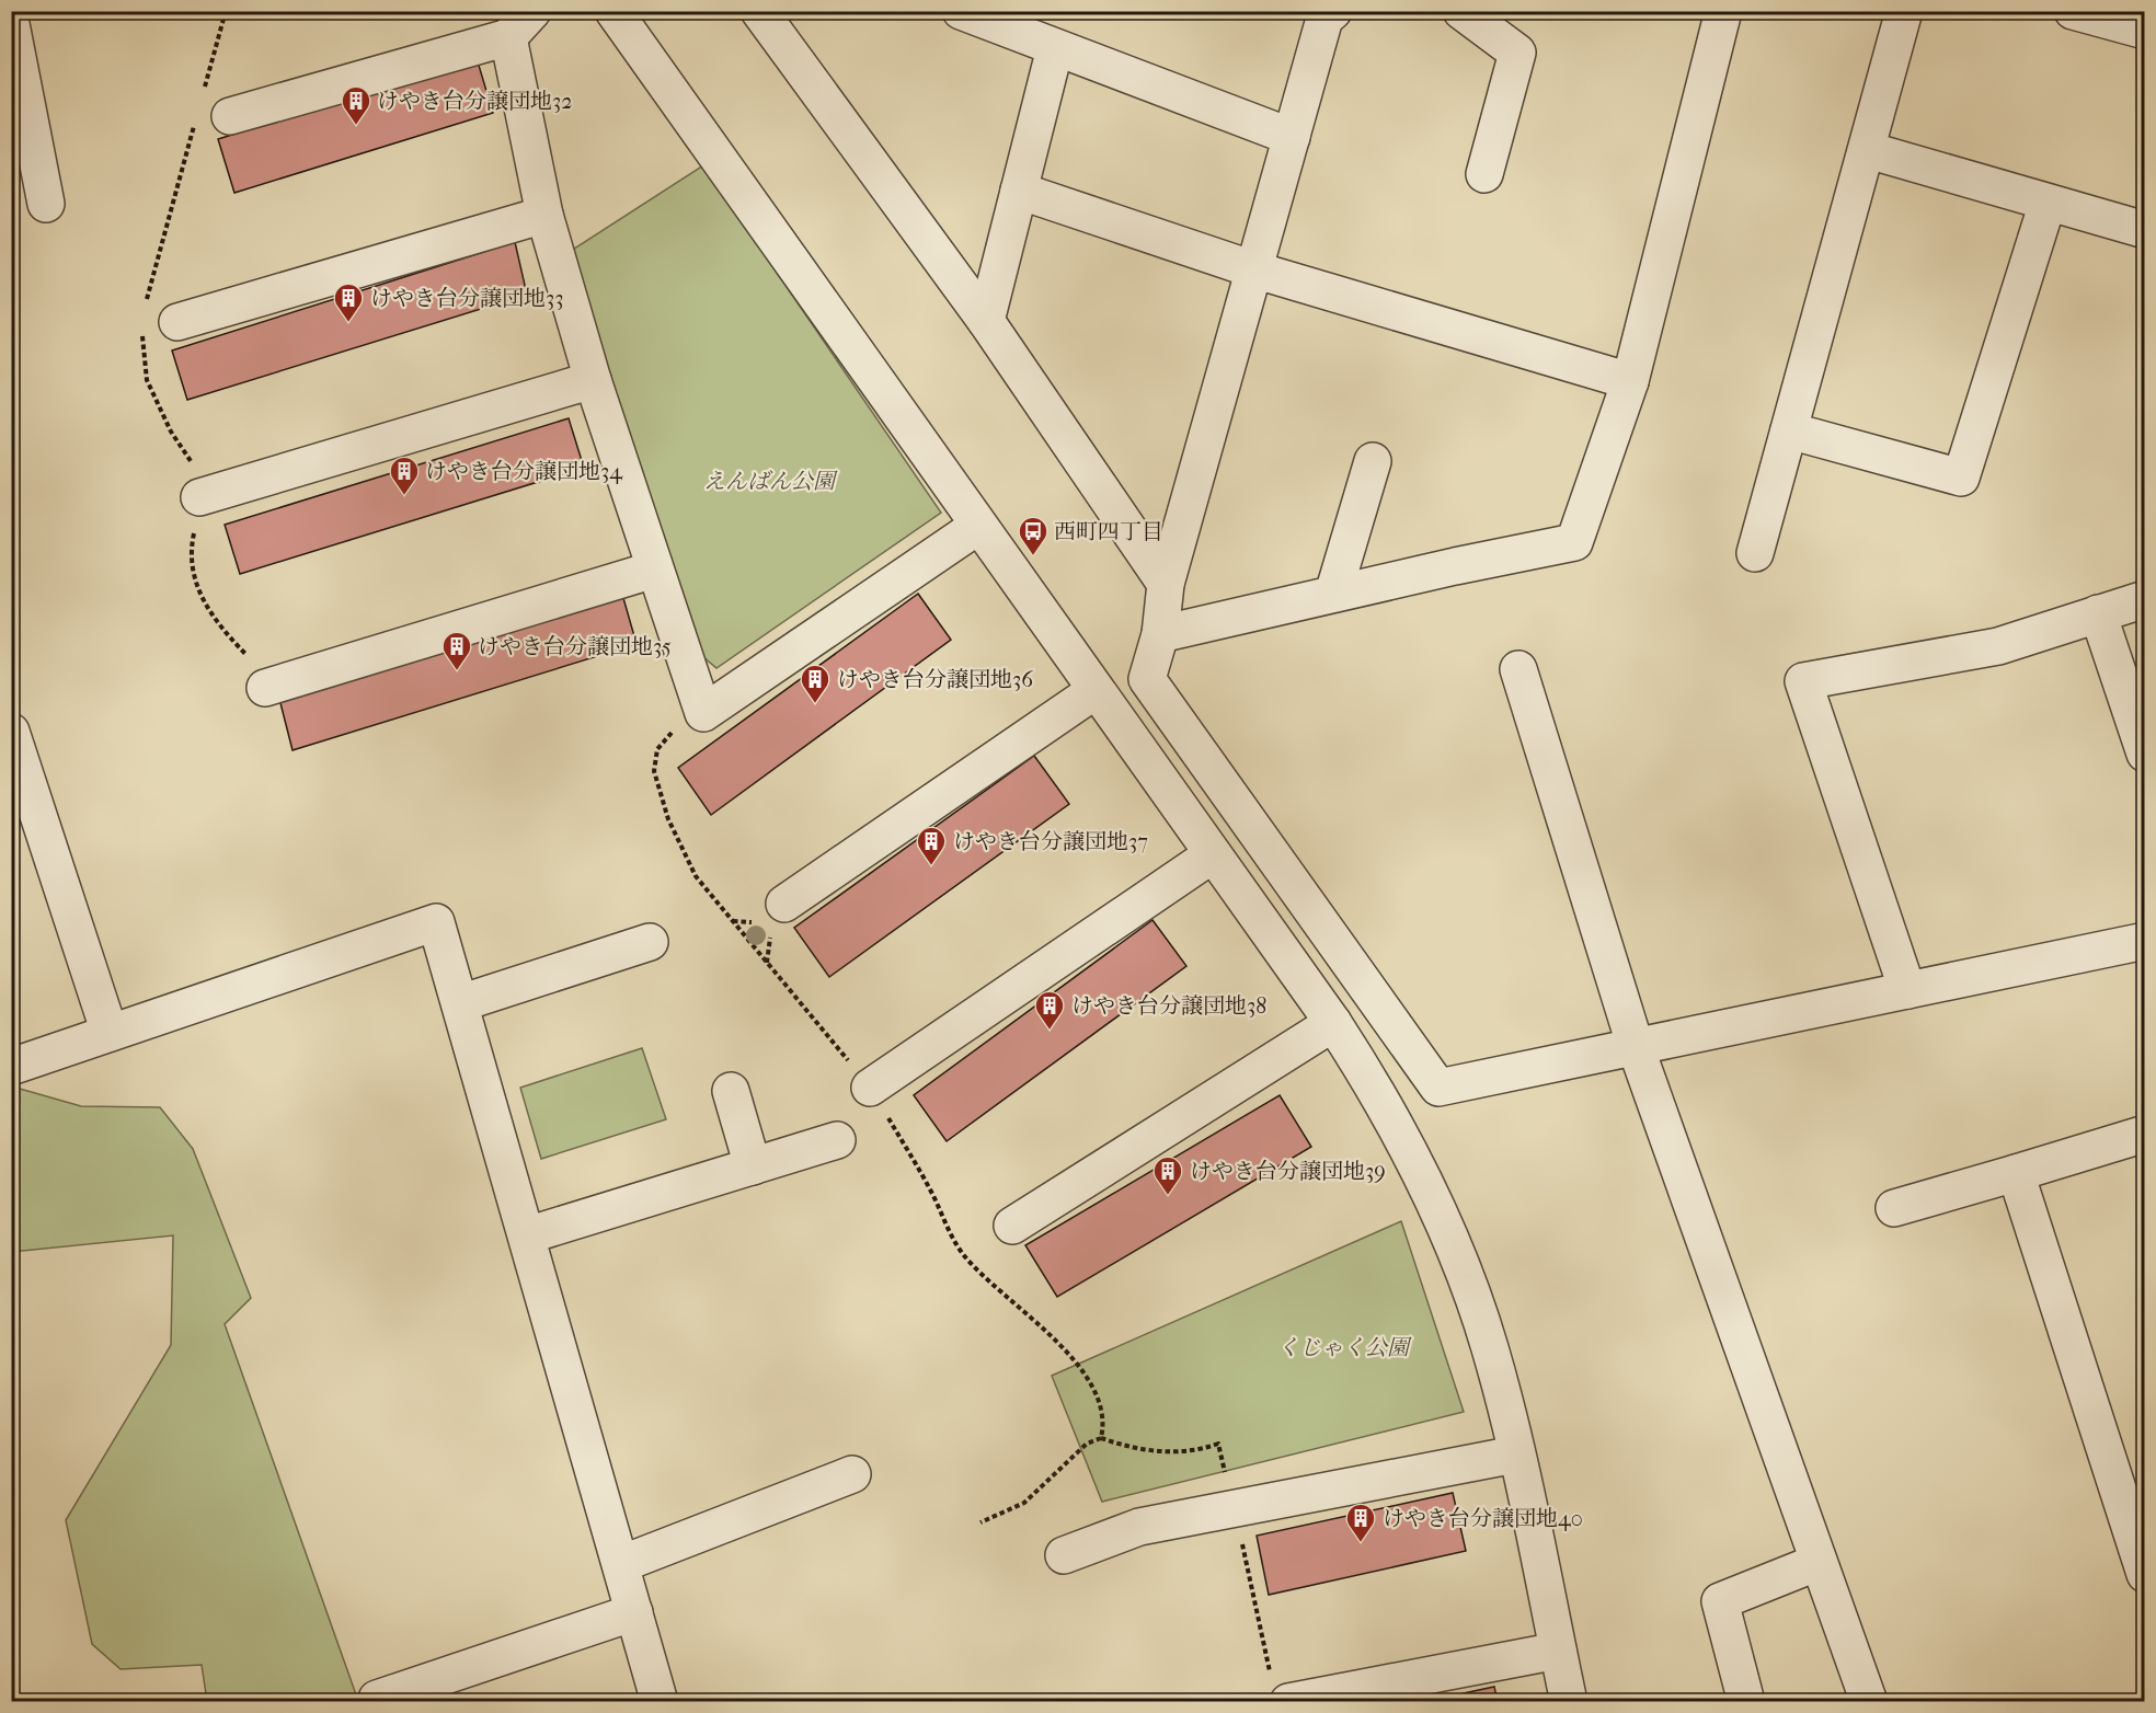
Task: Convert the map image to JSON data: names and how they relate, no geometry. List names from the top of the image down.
{
  "parks": ["えんばん公園", "くじゃく公園"],
  "places": {
    "building": [
      "けやき台分譲団地32",
      "けやき台分譲団地33",
      "けやき台分譲団地34",
      "けやき台分譲団地35",
      "けやき台分譲団地36",
      "けやき台分譲団地37",
      "けやき台分譲団地38",
      "けやき台分譲団地39",
      "けやき台分譲団地40"
    ],
    "bus stop": ["西町四丁目"]
  }
}
